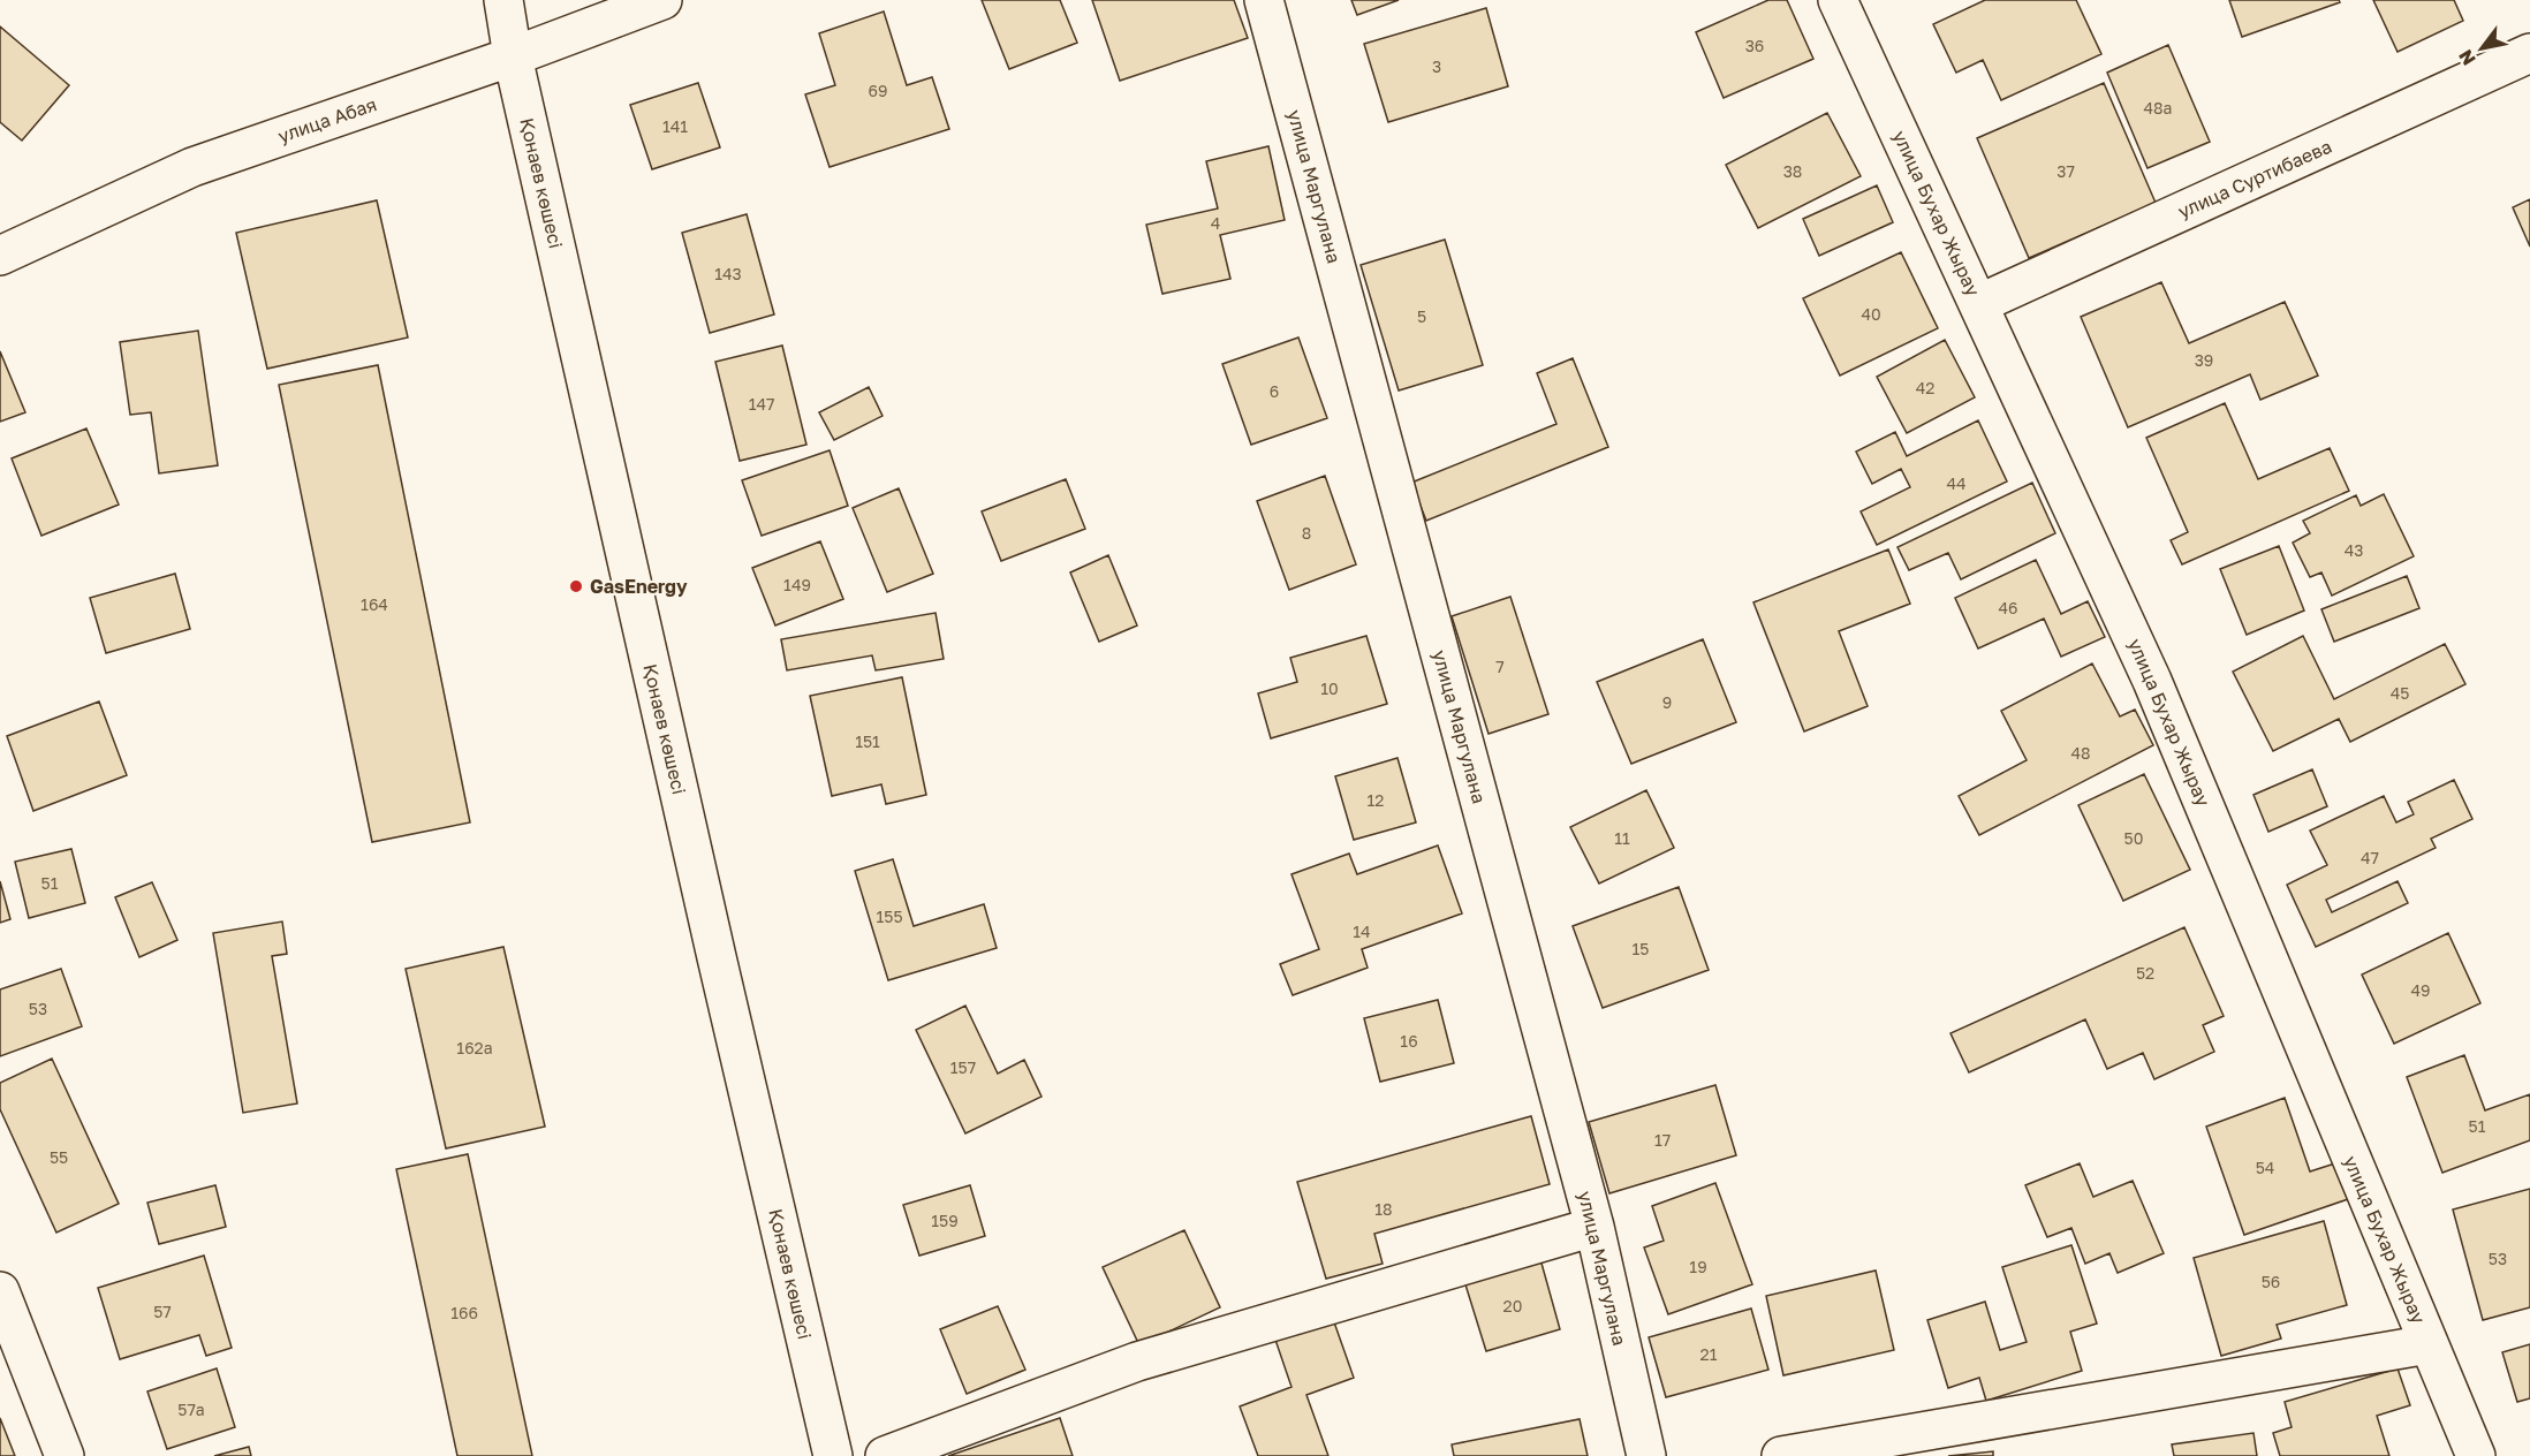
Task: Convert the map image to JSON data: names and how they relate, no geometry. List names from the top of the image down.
{
  "streets": {
    "street": [
      "улица Абая",
      "улица Суртибаева",
      "Қонаев көшесі",
      "улица Маргулана",
      "улица Бухар Жырау"
    ]
  },
  "crossings": [
    ["улица Абая", "Қонаев көшесі"],
    ["улица Суртибаева", "улица Бухар Жырау"]
  ],
  "places": ["GasEnergy"],
  "house_numbers": [
    "36",
    "3",
    "69",
    "48а",
    "141",
    "38",
    "37",
    "4",
    "143",
    "40",
    "5",
    "39",
    "42",
    "6",
    "147",
    "44",
    "8",
    "43",
    "149",
    "164",
    "46",
    "7",
    "10",
    "45",
    "9",
    "151",
    "48",
    "12",
    "11",
    "50",
    "47",
    "51",
    "155",
    "14",
    "15",
    "52",
    "49",
    "53",
    "16",
    "162а",
    "157",
    "51",
    "17",
    "55",
    "54",
    "18",
    "159",
    "53",
    "19",
    "56",
    "20",
    "57",
    "166",
    "21",
    "57а"
  ],
  "north": "bottom left"
}
